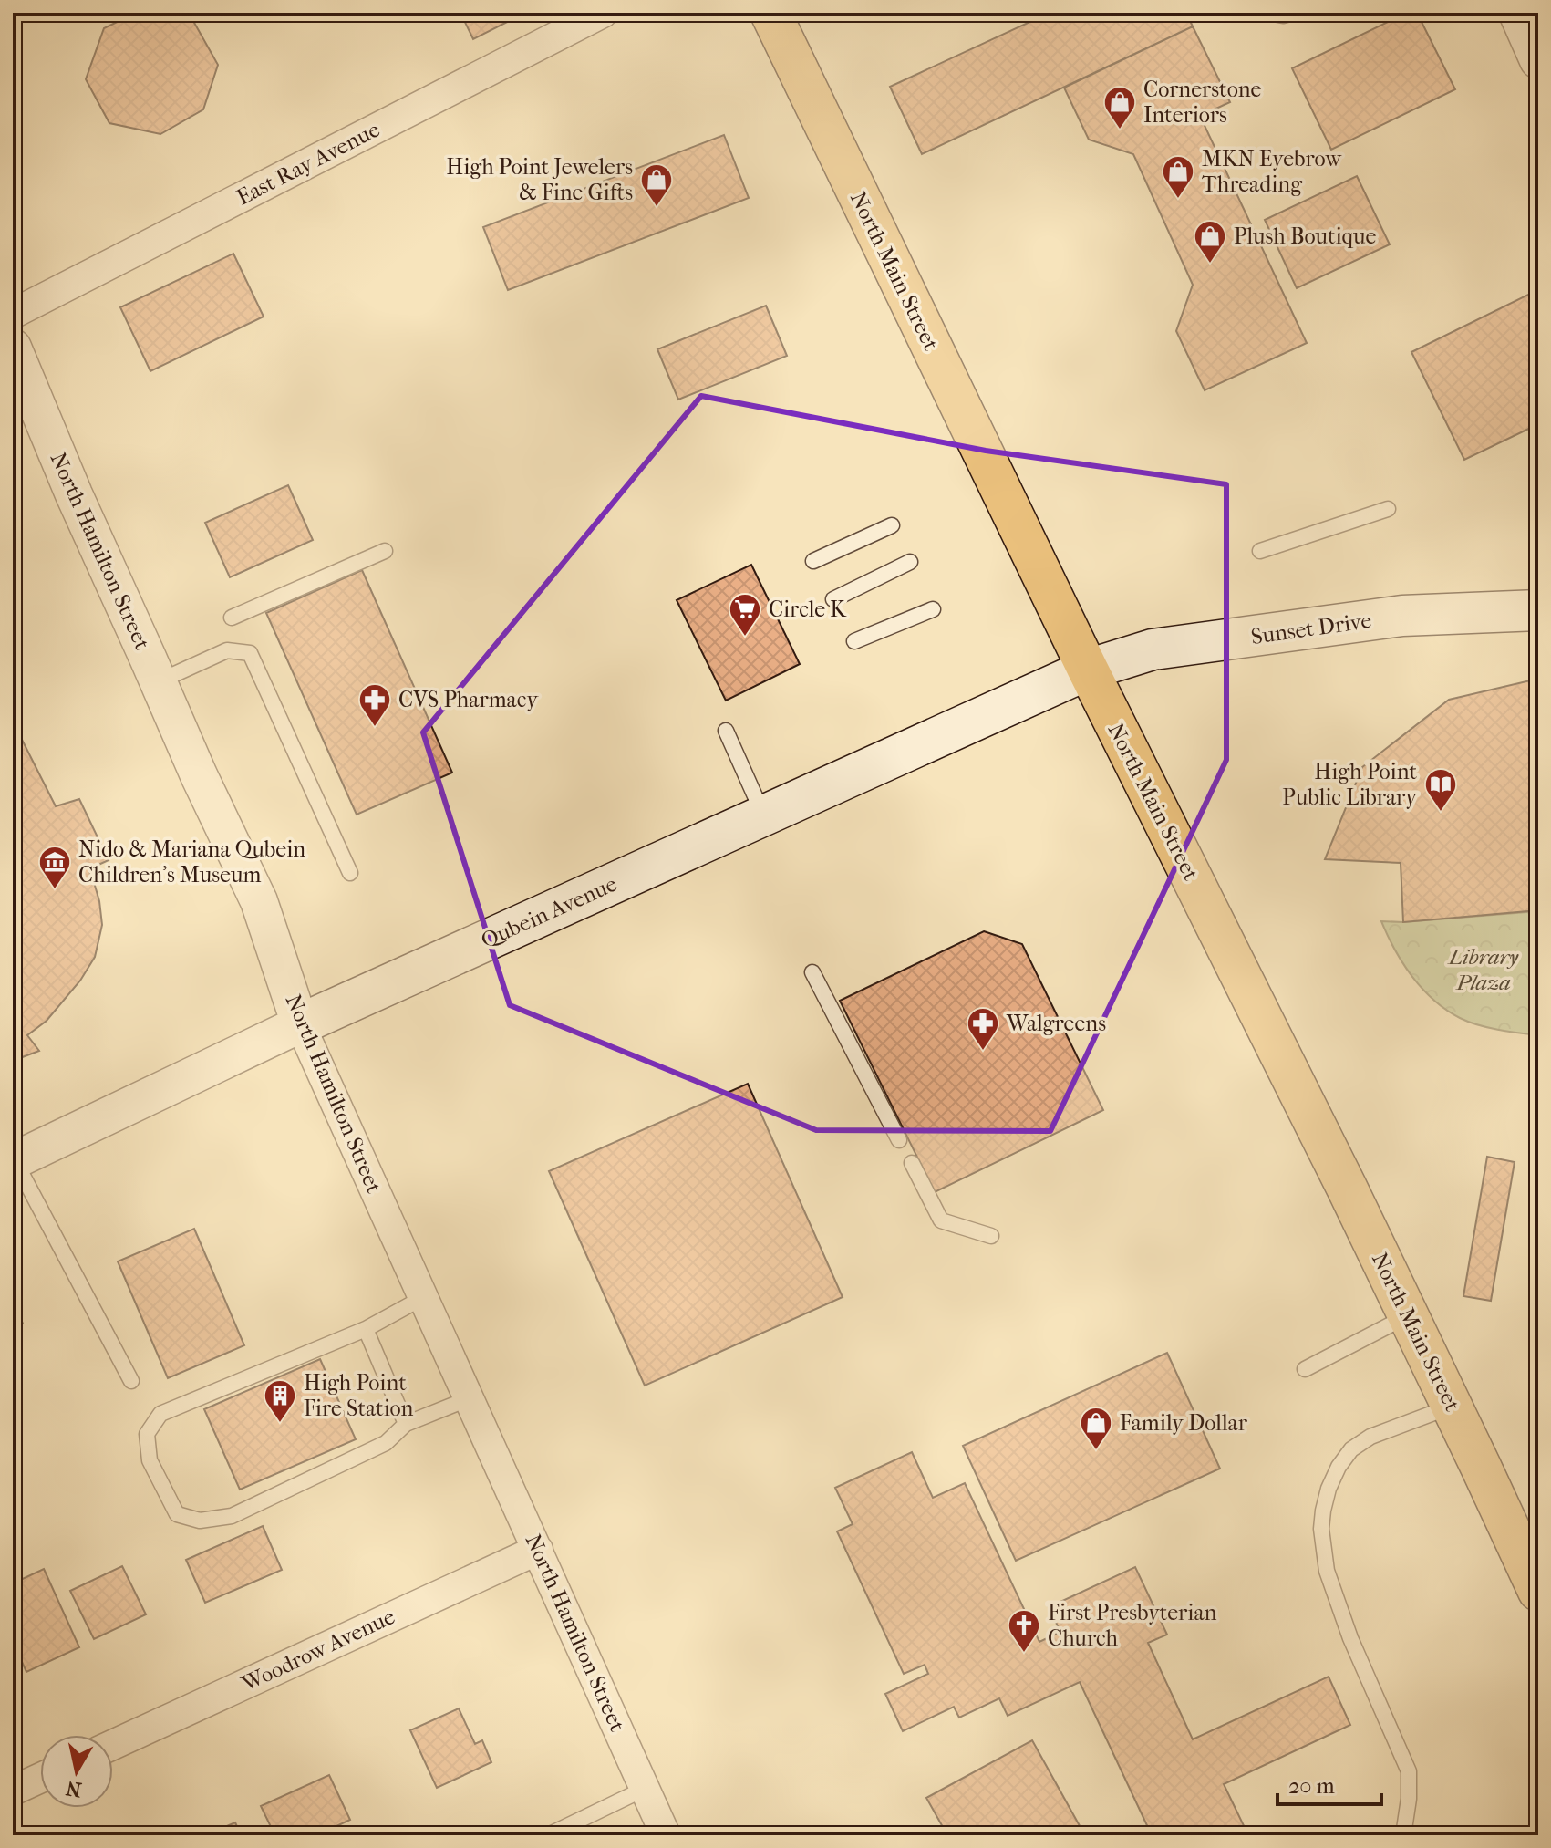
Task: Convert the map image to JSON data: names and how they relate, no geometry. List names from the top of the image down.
{
  "streets": {
    "main road": ["North Main Street", "Sunset Drive", "Qubein Avenue"],
    "street": ["East Ray Avenue", "North Hamilton Street", "Woodrow Avenue"]
  },
  "crossings": [
    ["North Main Street", "Sunset Drive"],
    ["North Main Street", "Qubein Avenue"],
    ["North Hamilton Street", "Qubein Avenue"],
    ["North Hamilton Street", "Woodrow Avenue"],
    ["Sunset Drive", "Qubein Avenue"]
  ],
  "parks": ["Library Plaza"],
  "places": {
    "shop": [
      "Cornerstone Interiors",
      "MKN Eyebrow Threading",
      "High Point Jewelers & Fine Gifts",
      "Plush Boutique",
      "Family Dollar"
    ],
    "supermarket": ["Circle K"],
    "pharmacy": ["CVS Pharmacy", "Walgreens"],
    "library": ["High Point Public Library"],
    "museum": ["Nido & Mariana Qubein Children's Museum"],
    "building": ["High Point Fire Station"],
    "church": ["First Presbyterian Church"]
  },
  "scale_bar": "20 m",
  "north": "bottom"
}
